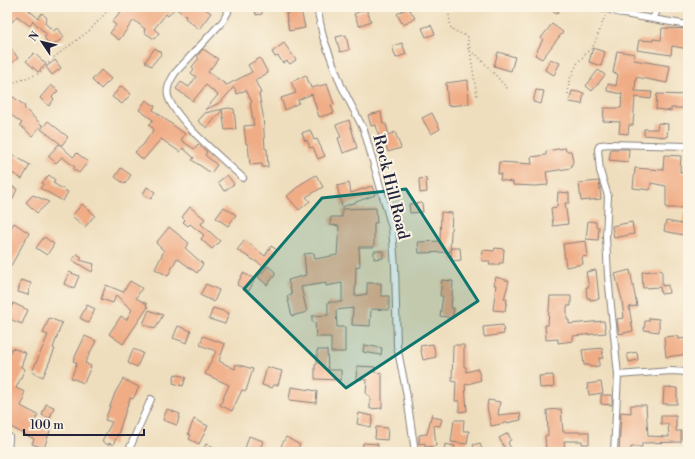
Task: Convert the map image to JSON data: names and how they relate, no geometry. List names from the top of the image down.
{
  "streets": {
    "street": ["Rock Hill Road"]
  },
  "scale_bar": "100 m",
  "north": "top left"
}
